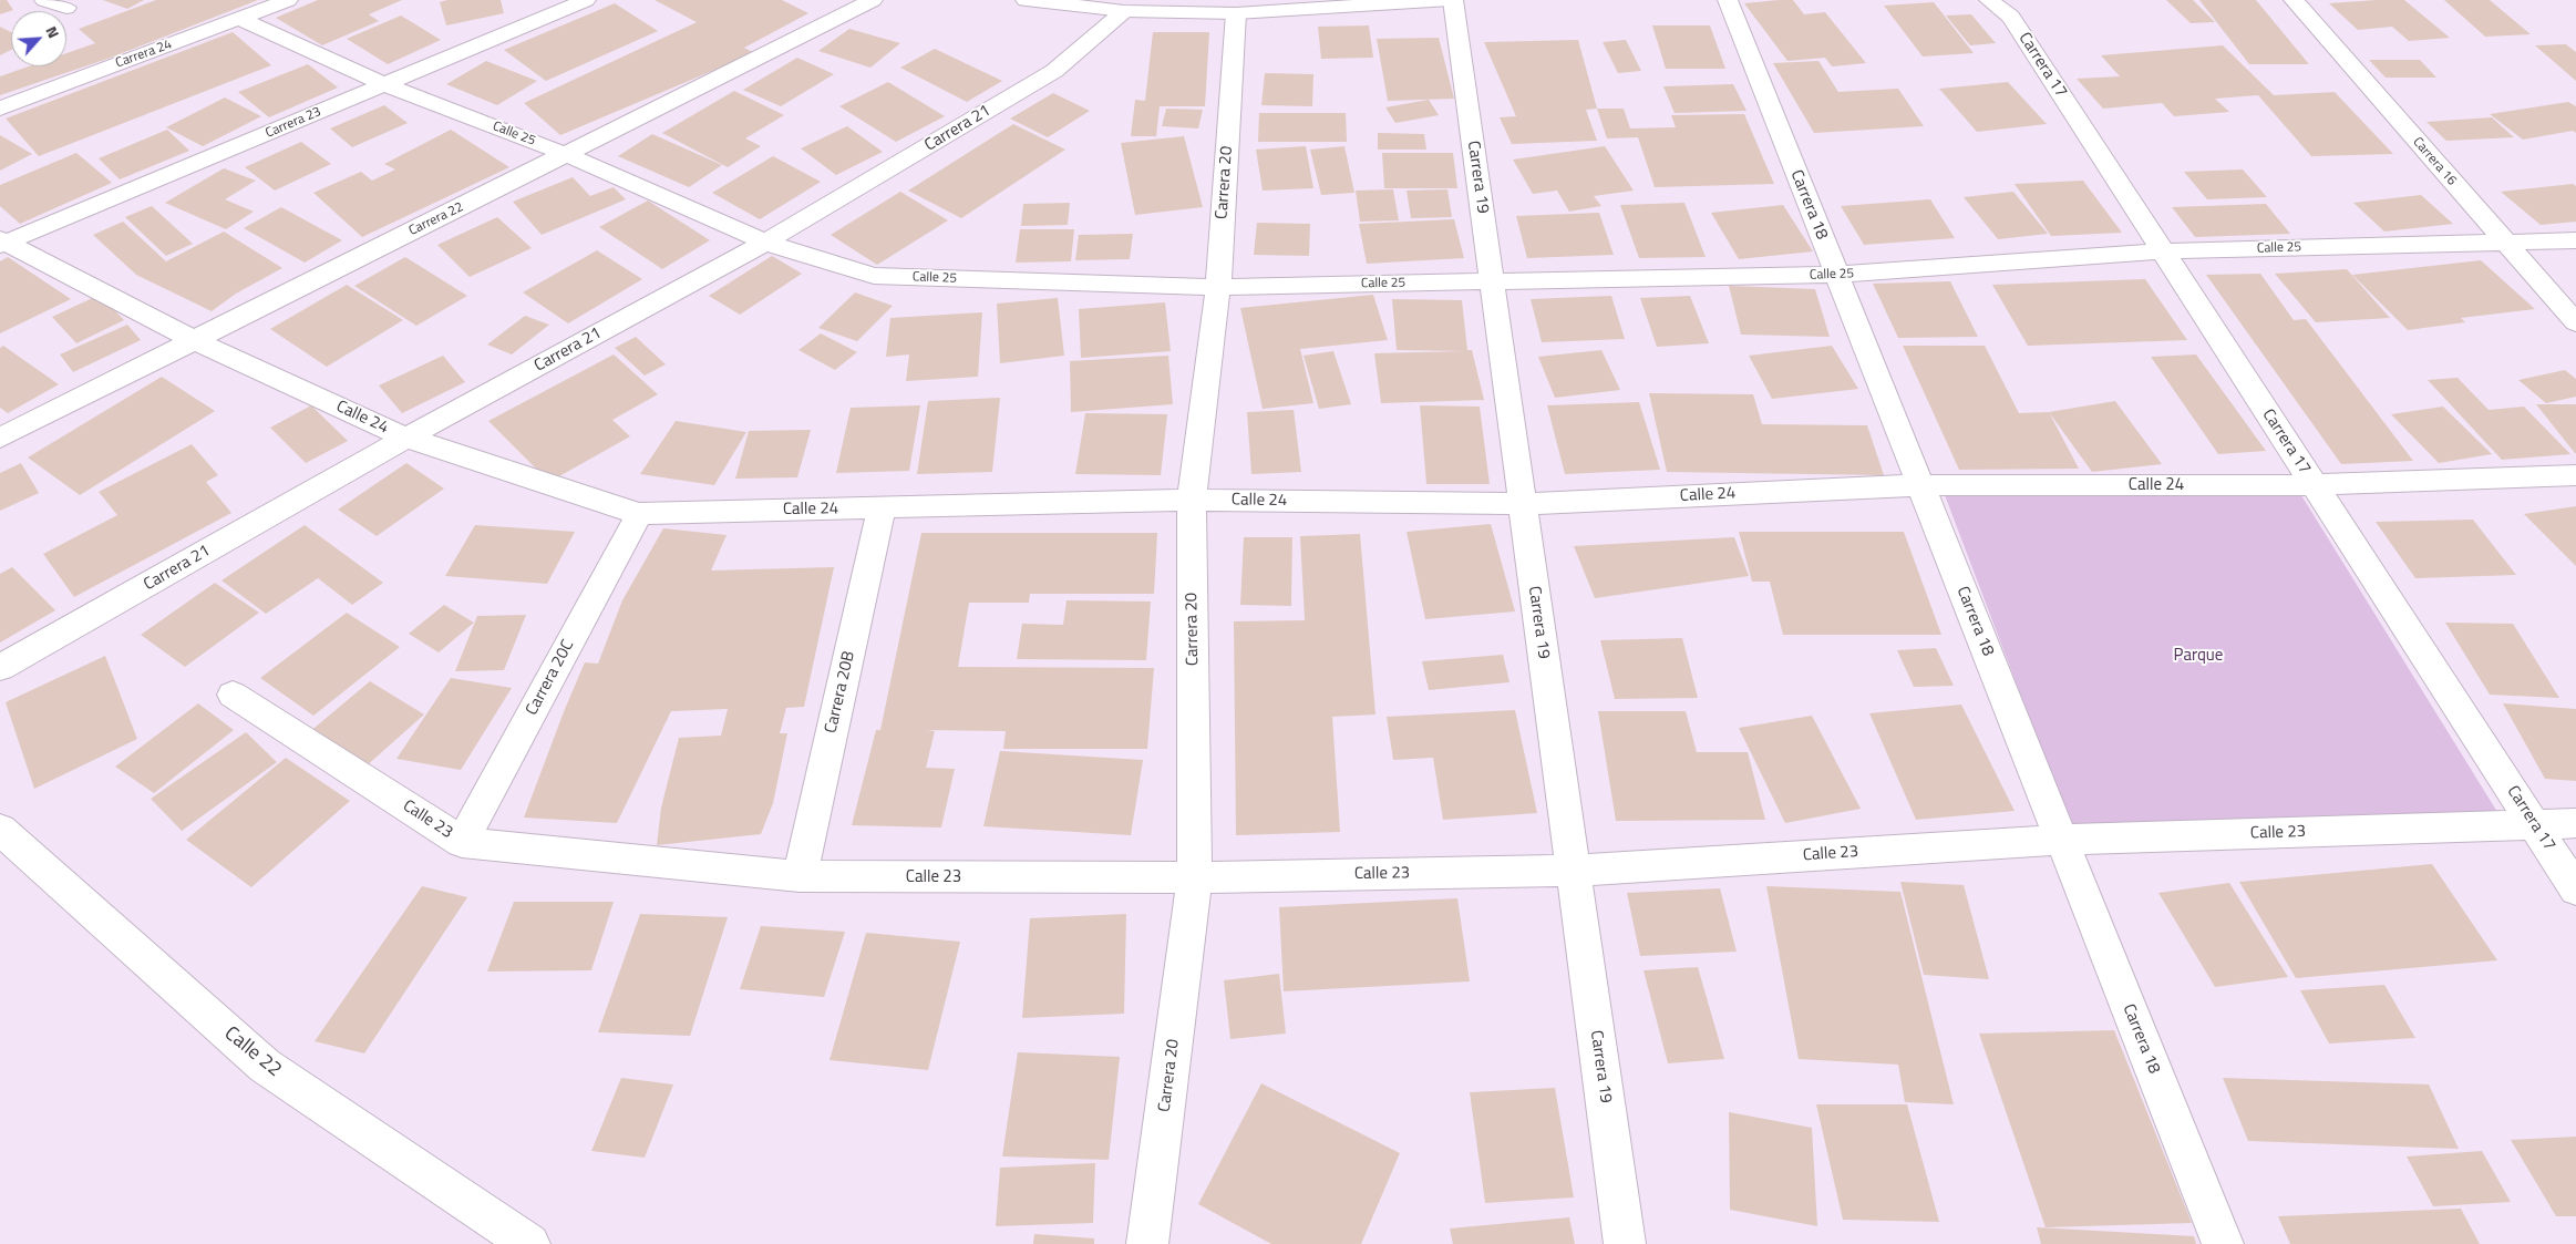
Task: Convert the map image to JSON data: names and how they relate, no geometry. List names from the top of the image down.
{
  "streets": {
    "street": [
      "Carrera 24",
      "Carrera 17",
      "Carrera 23",
      "Carrera 21",
      "Calle 25",
      "Carrera 16",
      "Carrera 19",
      "Carrera 20",
      "Carrera 18",
      "Carrera 22",
      "Calle 24",
      "Carrera 20C",
      "Carrera 20B",
      "Calle 23",
      "Calle 22"
    ]
  },
  "crossings": [
    ["Carrera 24", "Calle 25"],
    ["Carrera 17", "Calle 25"],
    ["Carrera 17", "Calle 24"],
    ["Carrera 17", "Calle 23"],
    ["Carrera 23", "Calle 25"],
    ["Carrera 23", "Calle 24"],
    ["Carrera 21", "Calle 25"],
    ["Carrera 21", "Calle 24"],
    ["Calle 25", "Carrera 16"],
    ["Calle 25", "Carrera 19"],
    ["Calle 25", "Carrera 20"],
    ["Calle 25", "Carrera 18"],
    ["Calle 25", "Carrera 22"],
    ["Carrera 19", "Calle 24"],
    ["Carrera 19", "Calle 23"],
    ["Carrera 20", "Calle 24"],
    ["Carrera 20", "Calle 23"],
    ["Carrera 18", "Calle 24"],
    ["Carrera 18", "Calle 23"],
    ["Carrera 22", "Calle 24"],
    ["Calle 24", "Carrera 20C"],
    ["Calle 24", "Carrera 20B"],
    ["Carrera 20C", "Calle 23"],
    ["Carrera 20B", "Calle 23"]
  ],
  "parks": ["Parque"],
  "north": "top right"
}
